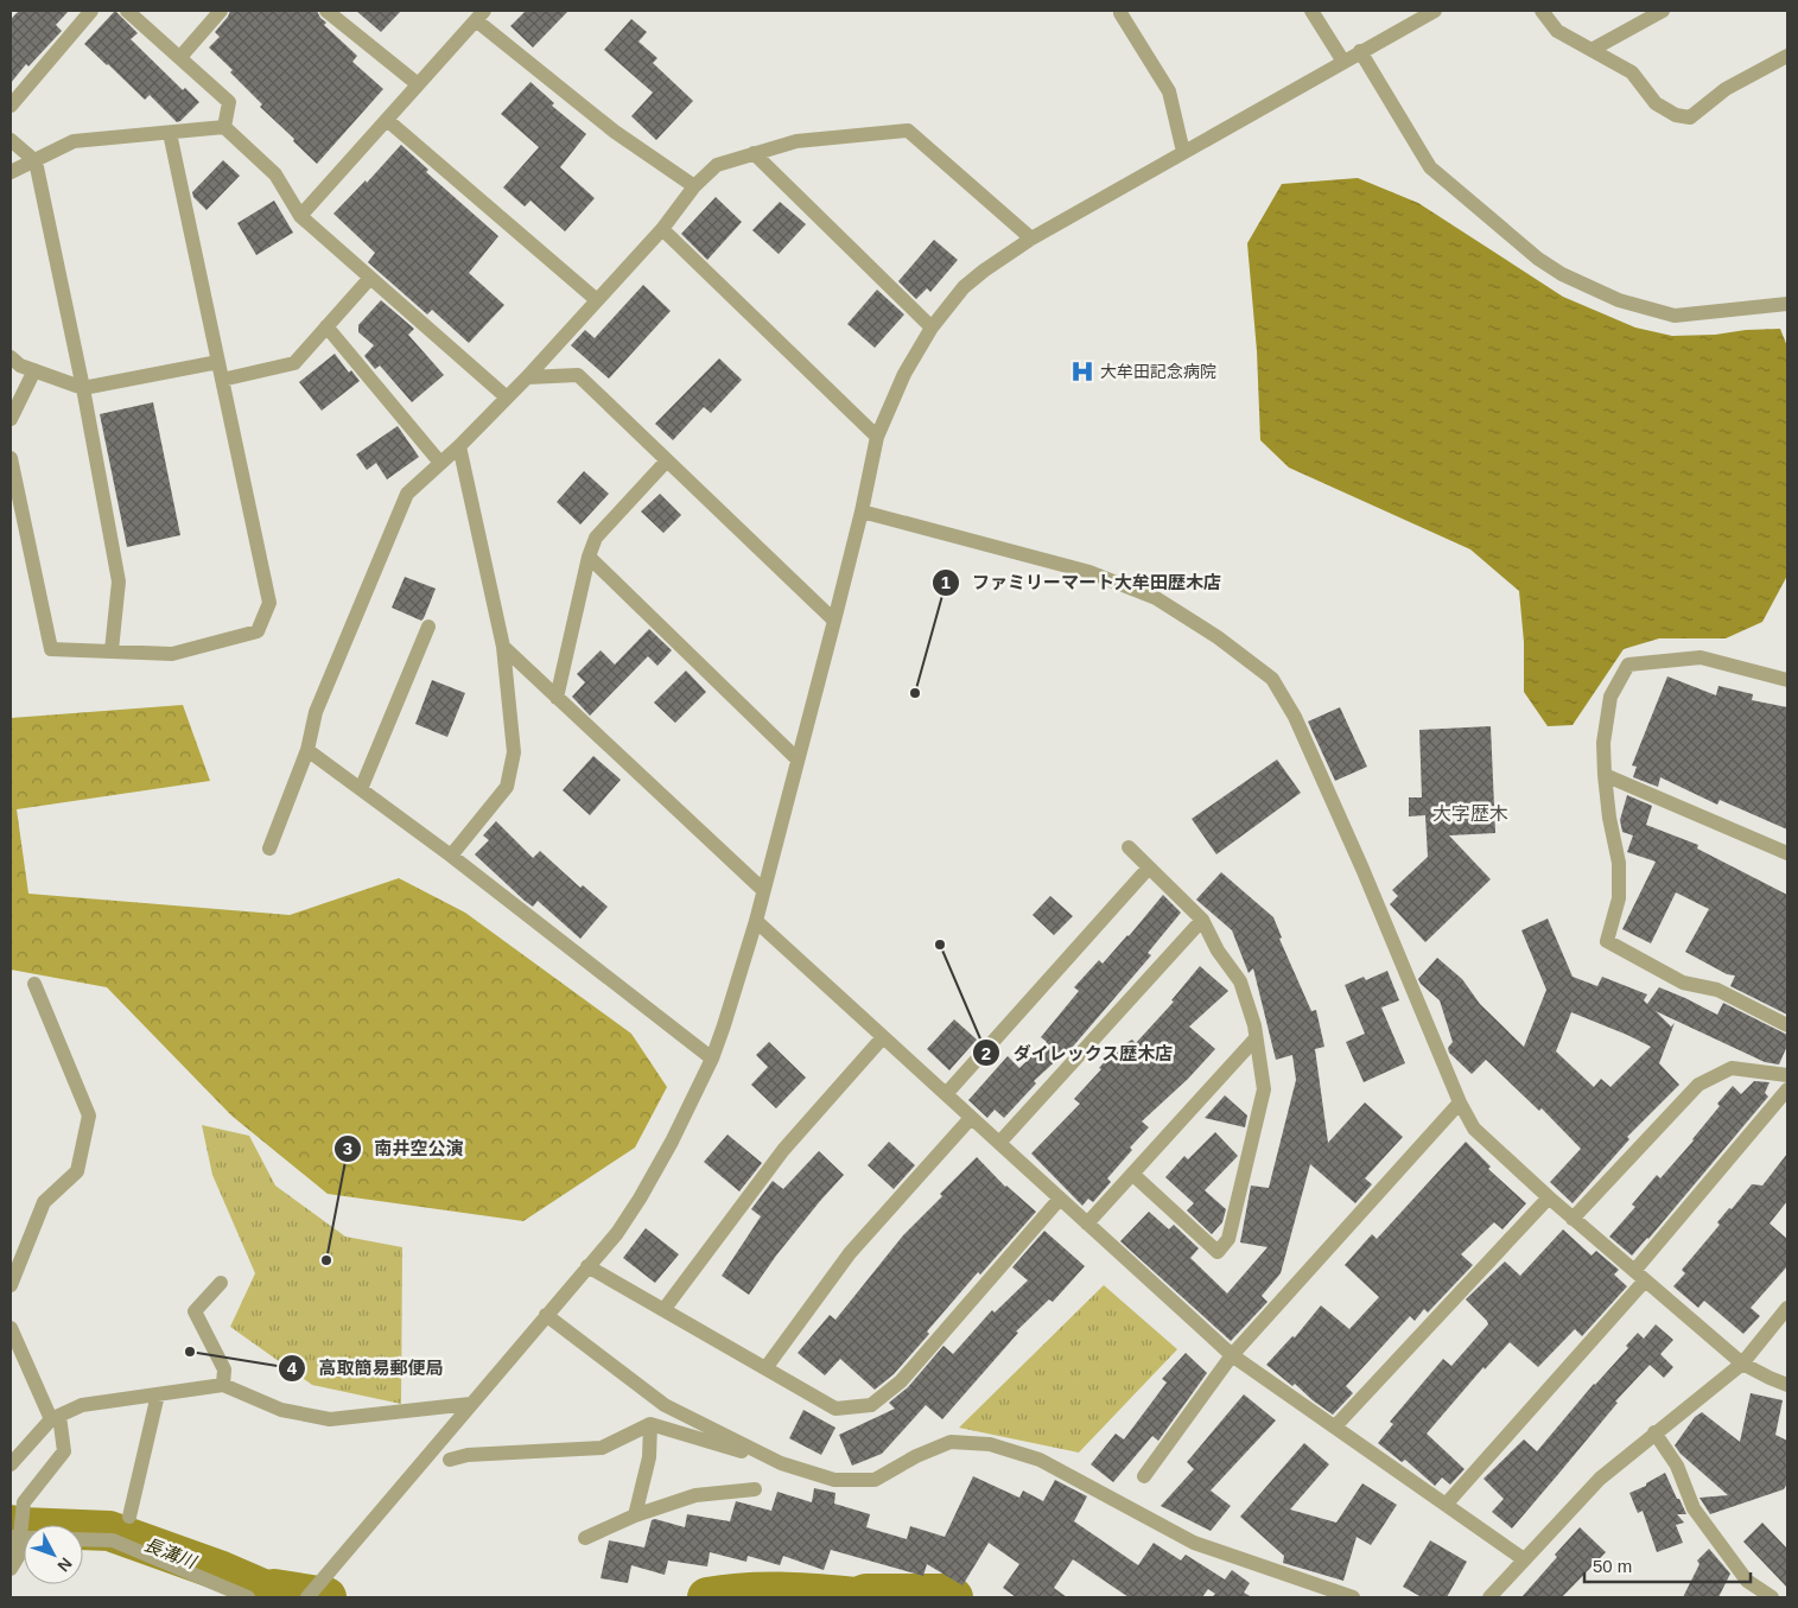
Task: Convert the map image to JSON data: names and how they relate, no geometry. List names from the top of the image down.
{
  "districts": ["大字歴木"],
  "water": ["長溝川"],
  "places": {
    "hospital": ["大牟田記念病院"],
    "other": [
      "ファミリーマート大牟田歴木店",
      "ダイレックス歴木店",
      "南井空公演",
      "高取簡易郵便局"
    ]
  },
  "scale_bar": "50 m",
  "north": "bottom right"
}
